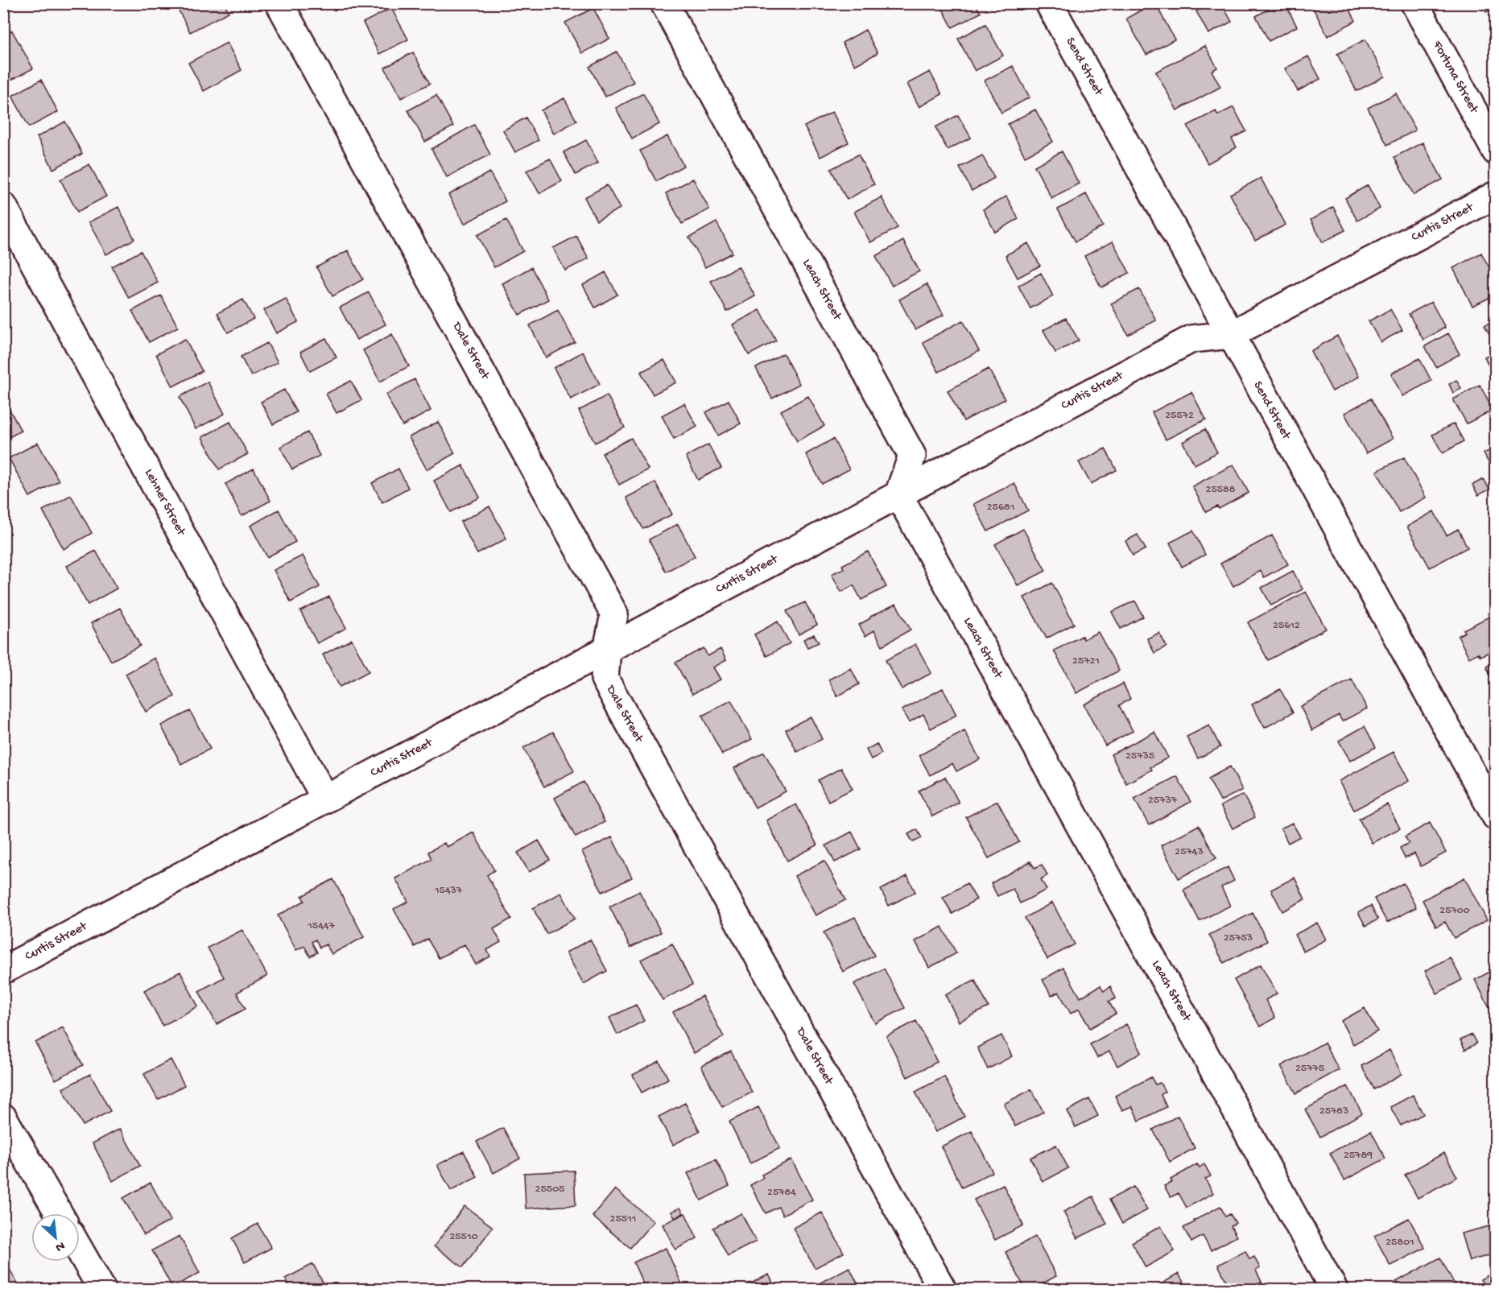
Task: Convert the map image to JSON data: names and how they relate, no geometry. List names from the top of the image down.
{
  "streets": {
    "street": [
      "Send Street",
      "Fortuna Street",
      "Curtis Street",
      "Leach Street",
      "Dale Street",
      "Lehner Street"
    ]
  },
  "crossings": [
    ["Send Street", "Curtis Street"],
    ["Curtis Street", "Leach Street"],
    ["Curtis Street", "Dale Street"],
    ["Curtis Street", "Lehner Street"]
  ],
  "house_numbers": [
    "25572",
    "25588",
    "25681",
    "25612",
    "25721",
    "25735",
    "25737",
    "25743",
    "15437",
    "25700",
    "15447",
    "25753",
    "25775",
    "25783",
    "25789",
    "25505",
    "25784",
    "25511",
    "25510",
    "25801"
  ],
  "north": "bottom right"
}
